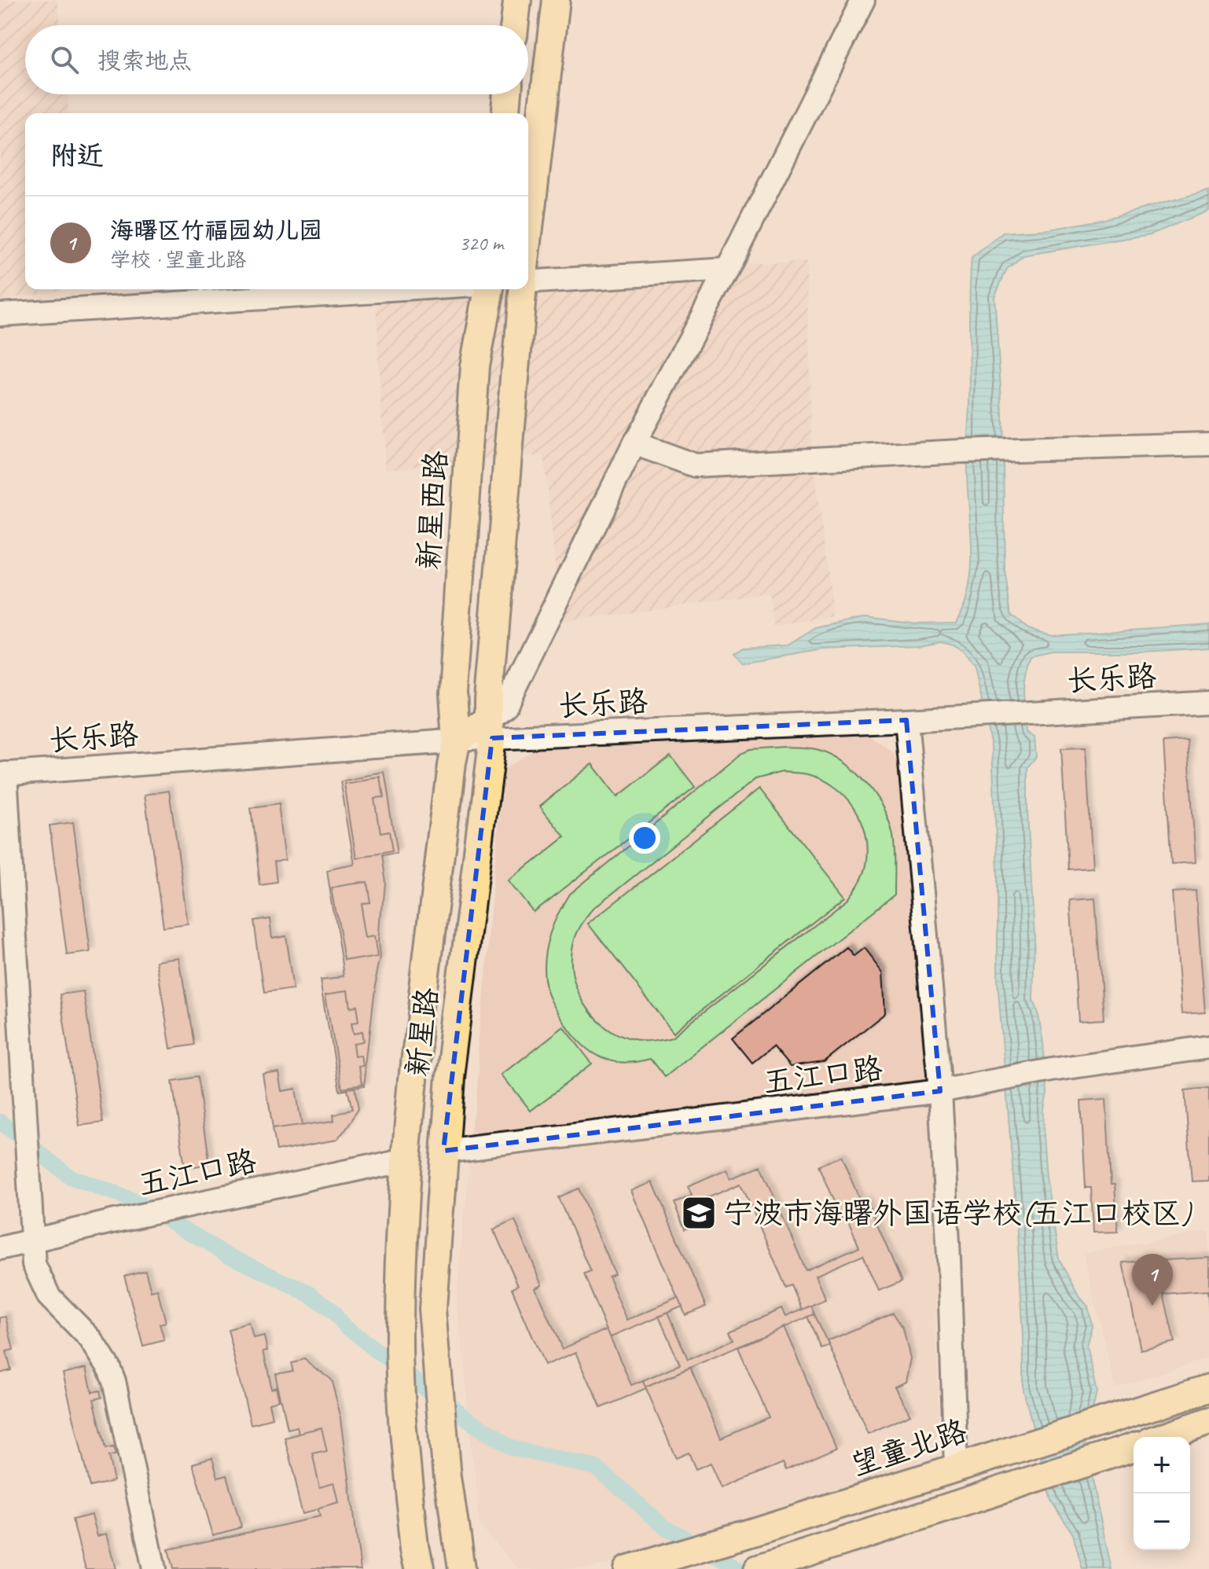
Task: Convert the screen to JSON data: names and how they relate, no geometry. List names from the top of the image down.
{
  "streets": {
    "main road": ["新星西路", "新星路", "望童北路"],
    "street": ["长乐路", "五江口路"]
  },
  "crossings": [
    ["新星西路", "长乐路"],
    ["新星西路", "五江口路"],
    ["长乐路", "新星路"],
    ["新星路", "五江口路"]
  ],
  "places": {
    "school or university": ["宁波市海曙外国语学校(五江口校区)"]
  },
  "page": {
    "search": "搜索地点",
    "heading": "附近",
    "list": [
      {
        "mark": "1",
        "name": "海曙区竹福园幼儿园",
        "note": "学校 · 望童北路",
        "value": "320 m"
      }
    ],
    "pins": "1",
    "map_buttons": ["+", "−"]
  }
}
